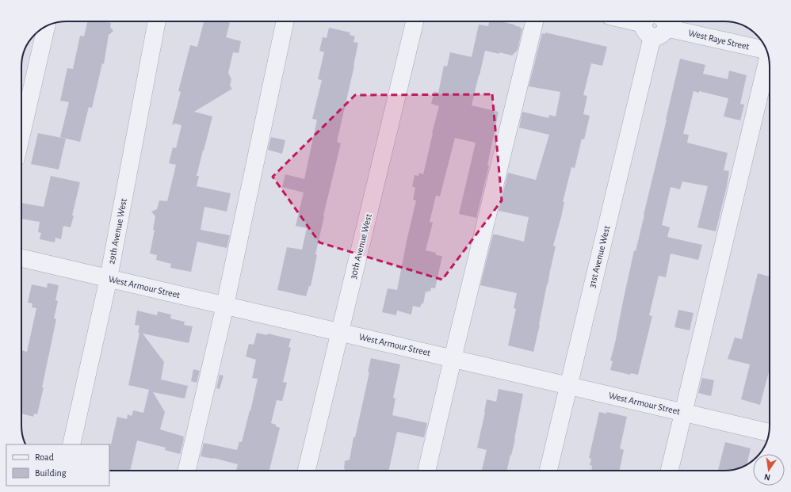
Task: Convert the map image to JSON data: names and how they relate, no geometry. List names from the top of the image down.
{
  "streets": {
    "street": [
      "West Raye Street",
      "29th Avenue West",
      "30th Avenue West",
      "31st Avenue West",
      "West Armour Street"
    ]
  },
  "crossings": [
    ["West Raye Street", "31st Avenue West"],
    ["29th Avenue West", "West Armour Street"],
    ["30th Avenue West", "West Armour Street"],
    ["31st Avenue West", "West Armour Street"]
  ],
  "legend": ["Road", "Building"],
  "north": "bottom"
}
